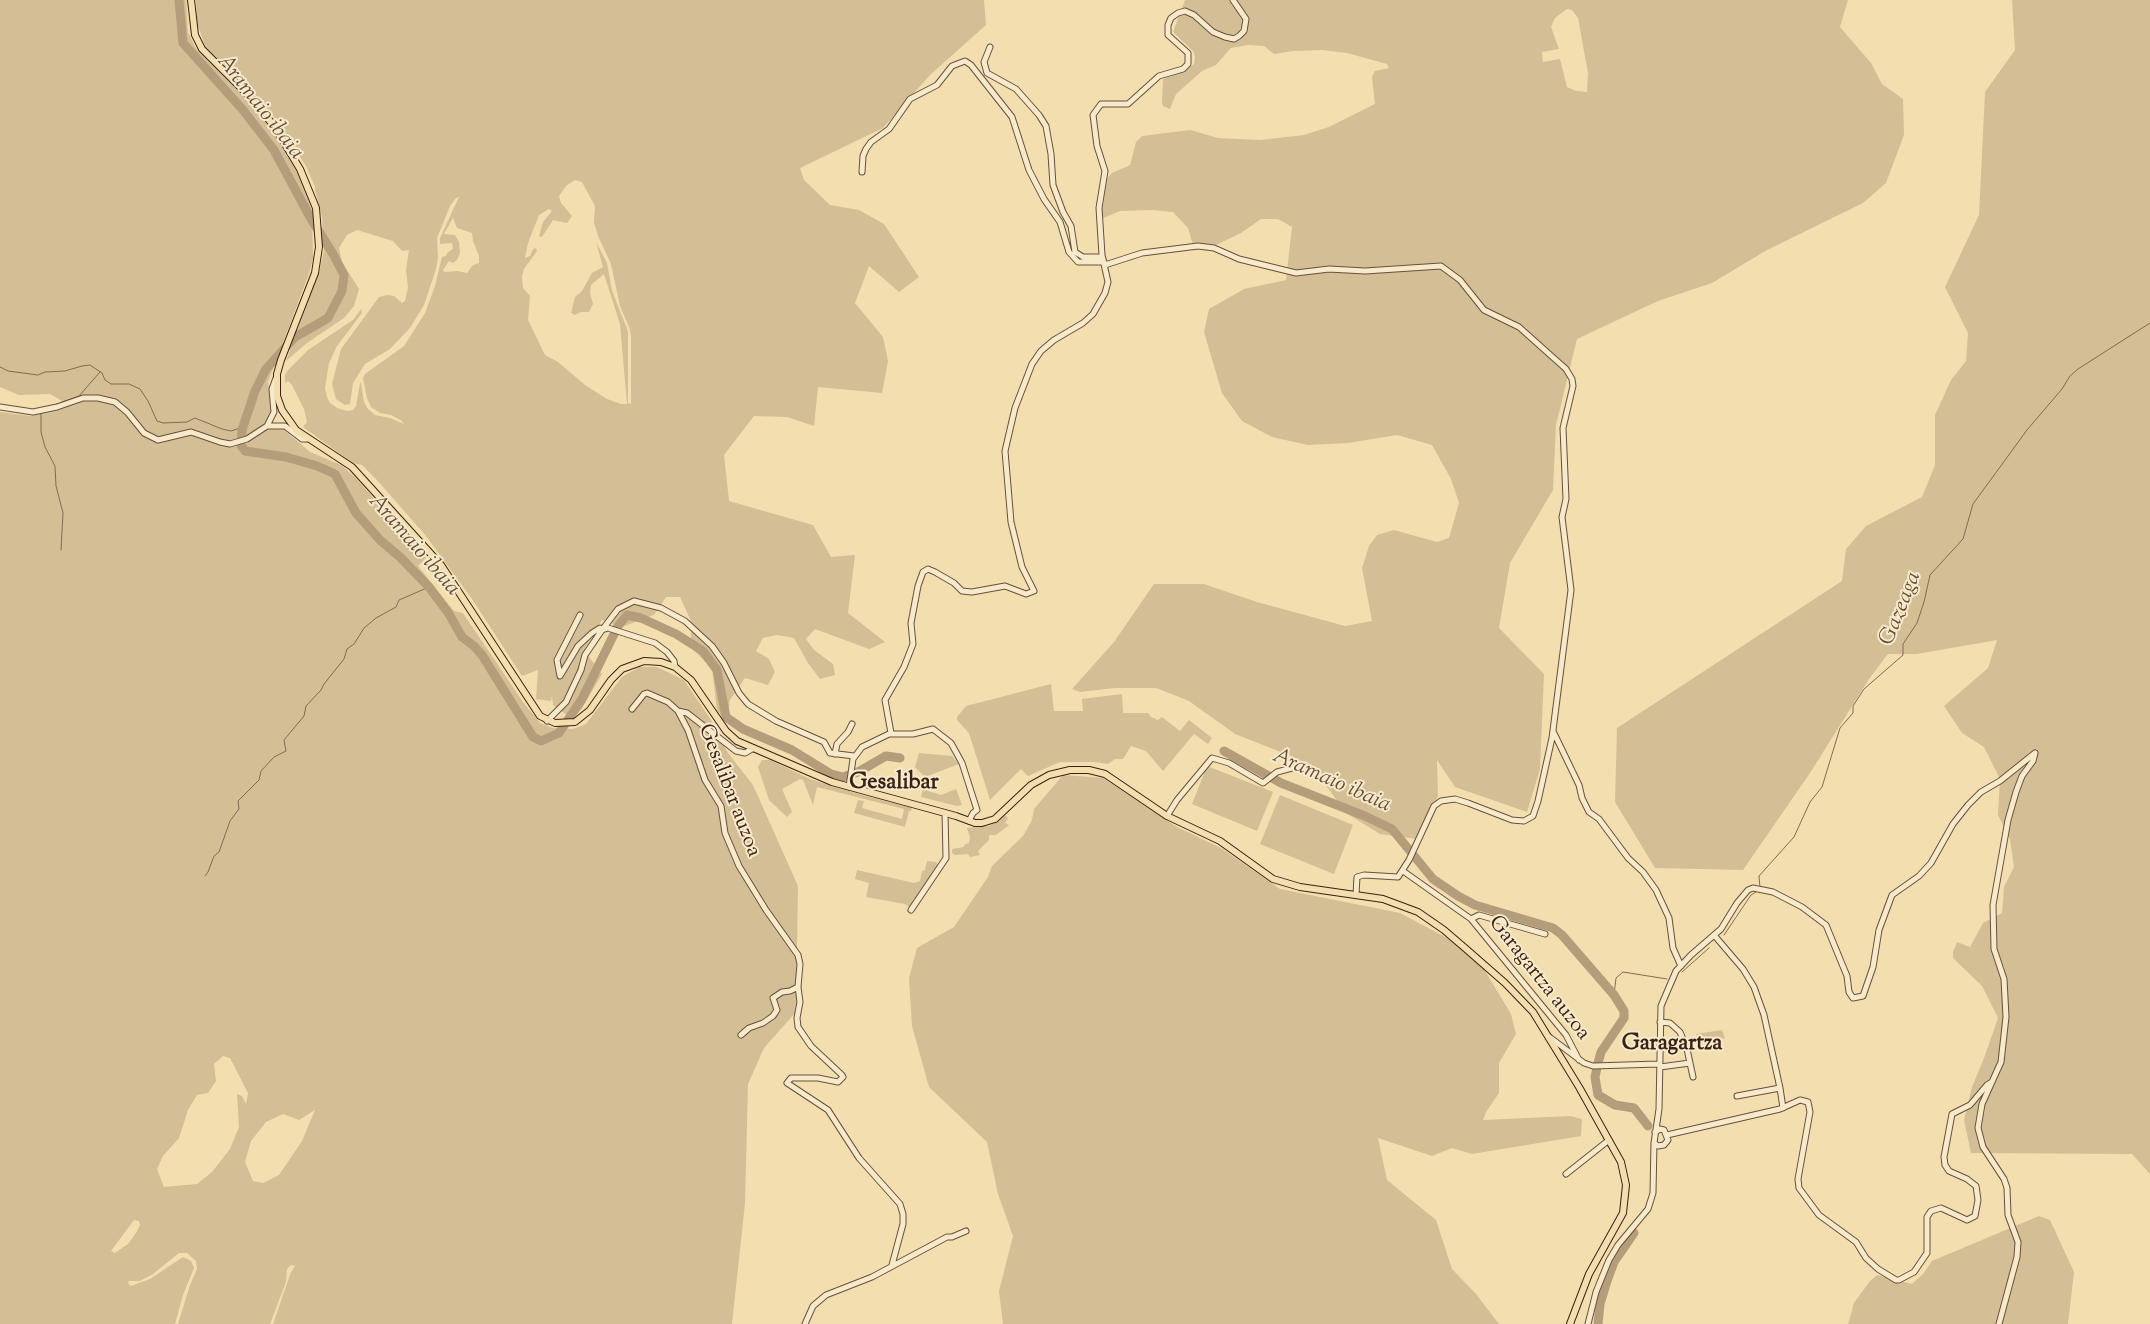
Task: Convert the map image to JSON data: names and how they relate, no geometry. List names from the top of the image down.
{
  "streets": {
    "street": ["Gesalibar auzoa", "Garagartza auzoa"]
  },
  "districts": ["Gesalibar", "Garagartza"],
  "water": ["Aramaio ibaia", "Gazeaga"]
}
